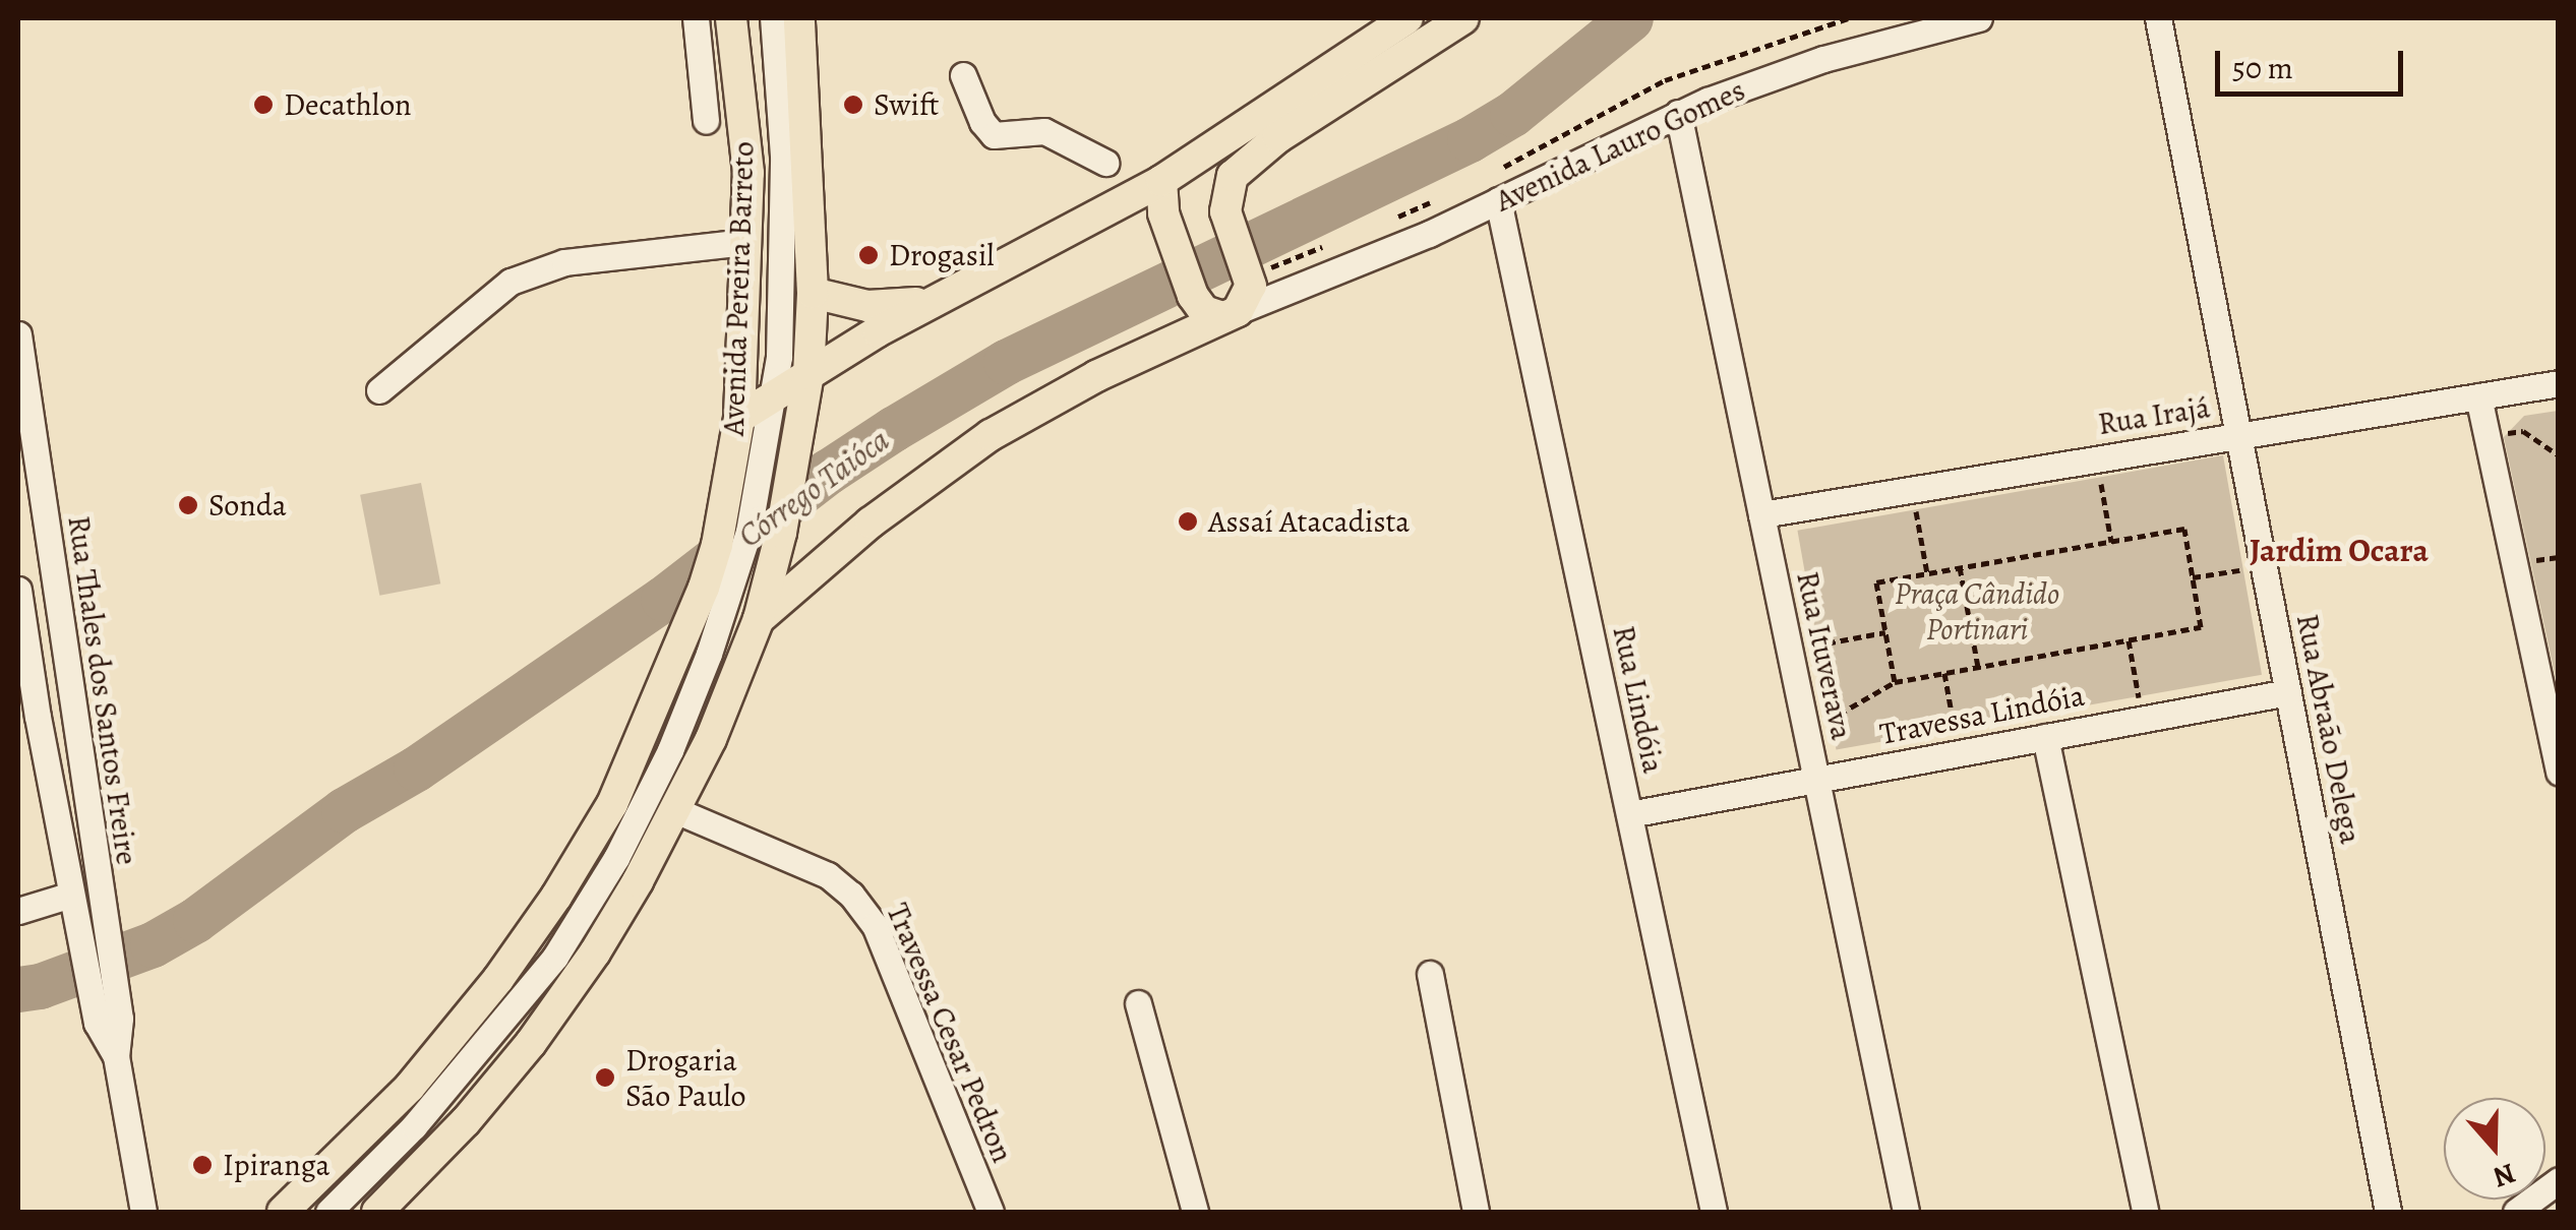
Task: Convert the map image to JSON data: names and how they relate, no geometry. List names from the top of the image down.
{
  "streets": {
    "main road": ["Avenida Lauro Gomes", "Avenida Pereira Barreto"],
    "street": [
      "Rua Irajá",
      "Rua Ituverava",
      "Rua Thales dos Santos Freire",
      "Rua Lindóia",
      "Travessa Lindóia",
      "Rua Abraão Delega",
      "Travessa Cesar Pedron"
    ]
  },
  "crossings": [
    ["Avenida Lauro Gomes", "Rua Ituverava"],
    ["Avenida Lauro Gomes", "Rua Lindóia"],
    ["Rua Irajá", "Rua Ituverava"],
    ["Rua Irajá", "Rua Abraão Delega"],
    ["Rua Ituverava", "Travessa Lindóia"],
    ["Rua Lindóia", "Travessa Lindóia"],
    ["Travessa Lindóia", "Rua Abraão Delega"]
  ],
  "districts": ["Jardim Ocara"],
  "water": ["Córrego Taióca"],
  "parks": ["Praça Cândido Portinari"],
  "places": [
    "Decathlon",
    "Swift",
    "Drogasil",
    "Sonda",
    "Assaí Atacadista",
    "Drogaria São Paulo",
    "Ipiranga"
  ],
  "scale_bar": "50 m",
  "north": "bottom"
}
